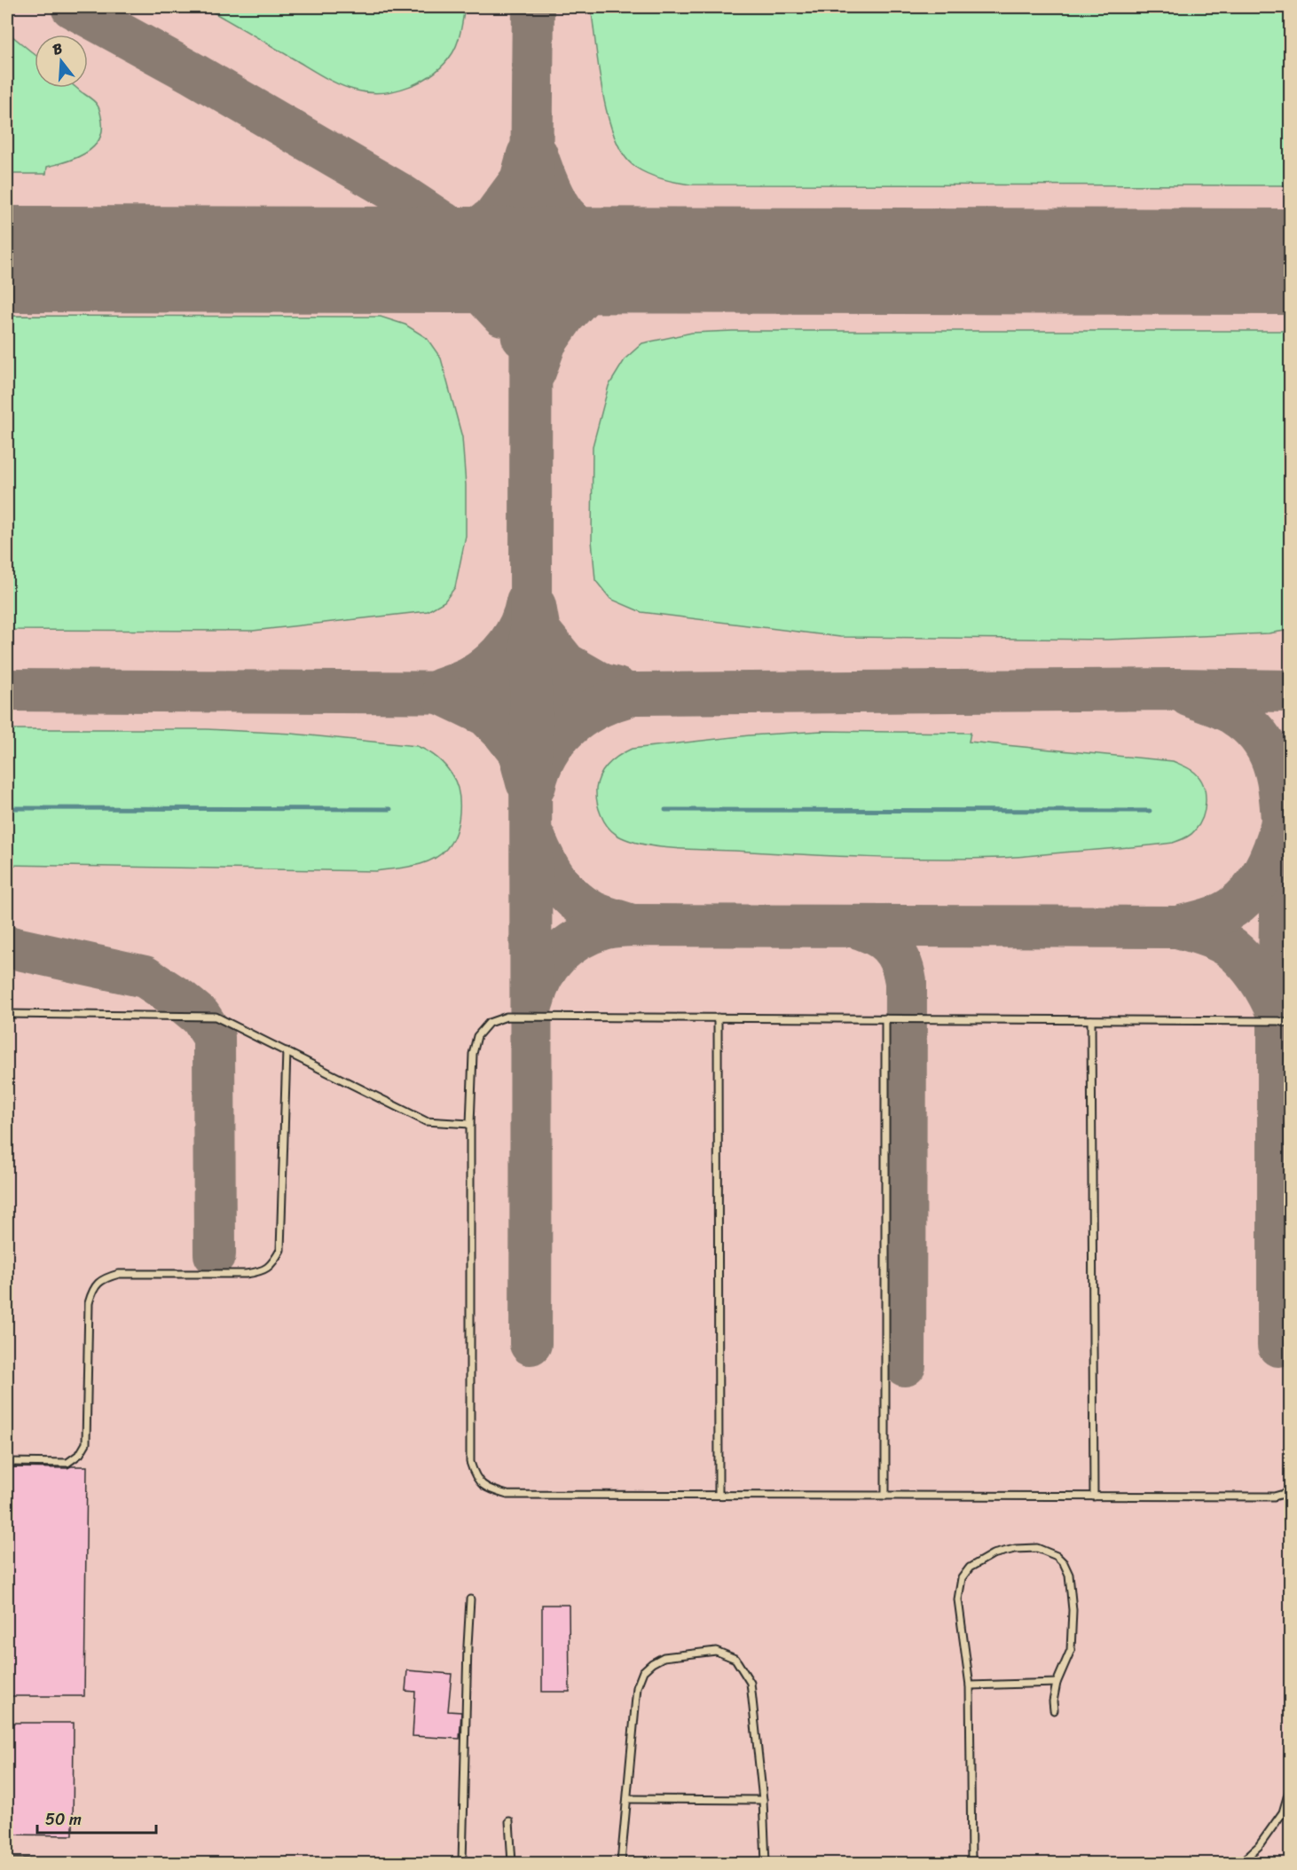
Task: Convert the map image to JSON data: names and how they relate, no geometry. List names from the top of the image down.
{
  "scale_bar": "50 m",
  "north": "top"
}
